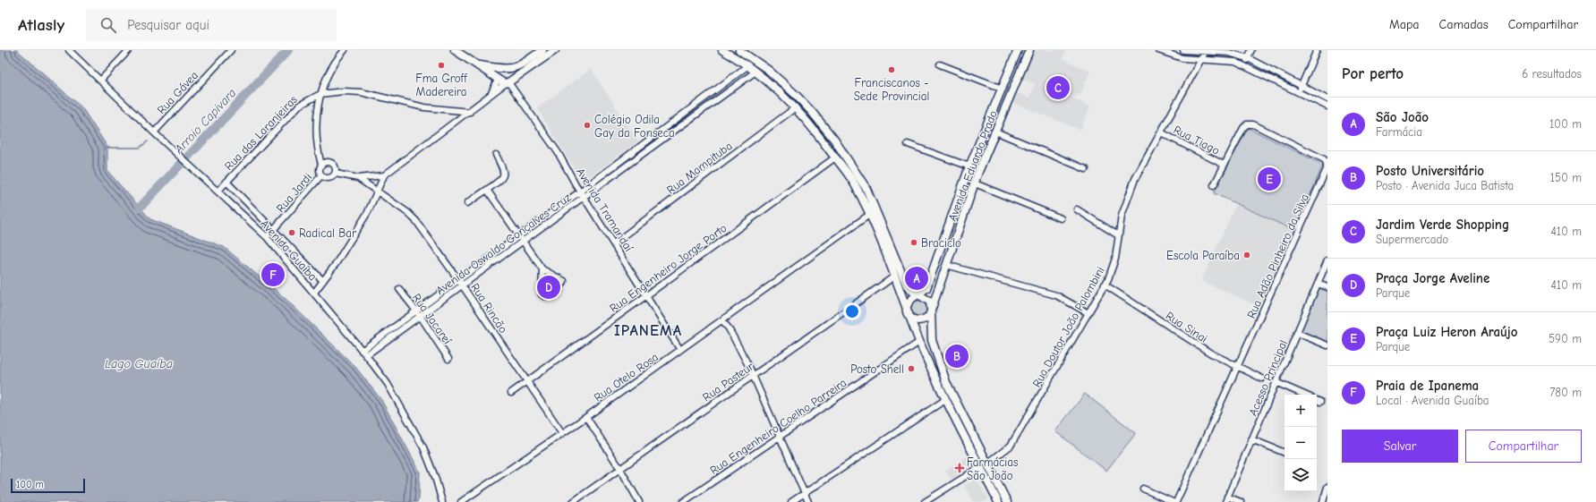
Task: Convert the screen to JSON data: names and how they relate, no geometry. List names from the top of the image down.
{
  "streets": {
    "main road": ["Avenida Eduardo Prado"],
    "street": [
      "Rua Gávea",
      "Rua das Laranjeiras",
      "Rua Tiago",
      "Rua Mampituba",
      "Rua Jardi",
      "Avenida Tramandaí",
      "Avenida Oswaldo Gonçalves Cruz",
      "Avenida Guaíba",
      "Rua Adão Pinheiro da Silva",
      "Rua Engenheiro Jorge Porto",
      "Rua Rincão",
      "Rua Jacareí",
      "Rua Doutor João Palombini",
      "Rua Sinai",
      "Rua Otelo Rosa",
      "Acesso Principal",
      "Rua Pasteur",
      "Rua Engenheiro Coelho Parreira"
    ]
  },
  "crossings": [
    ["Rua Gávea", "Avenida Guaíba"],
    ["Rua das Laranjeiras", "Avenida Guaíba"],
    ["Rua Tiago", "Rua Adão Pinheiro da Silva"],
    ["Rua Tiago", "Rua Doutor João Palombini"],
    ["Rua Mampituba", "Avenida Tramandaí"],
    ["Rua Jardi", "Avenida Guaíba"],
    ["Rua Jardi", "Rua Rincão"],
    ["Avenida Tramandaí", "Avenida Oswaldo Gonçalves Cruz"],
    ["Avenida Tramandaí", "Rua Engenheiro Jorge Porto"],
    ["Avenida Tramandaí", "Rua Otelo Rosa"],
    ["Avenida Oswaldo Gonçalves Cruz", "Avenida Guaíba"],
    ["Avenida Oswaldo Gonçalves Cruz", "Rua Rincão"],
    ["Avenida Oswaldo Gonçalves Cruz", "Rua Jacareí"],
    ["Rua Adão Pinheiro da Silva", "Rua Sinai"],
    ["Rua Engenheiro Jorge Porto", "Rua Rincão"],
    ["Rua Rincão", "Rua Otelo Rosa"],
    ["Rua Doutor João Palombini", "Rua Sinai"]
  ],
  "districts": ["IPANEMA"],
  "water": ["Arroio Capivara", "Lago Guaíba"],
  "places": {
    "other": [
      "Fma Groff Madereira",
      "Franciscanos - Sede Provincial",
      "Colégio Odila Gay da Fonseca",
      "Radical Bar",
      "Braciclo",
      "Escola Paraíba",
      "Posto Shell"
    ],
    "health": ["Farmácias São João"]
  },
  "scale_bar": "100 m",
  "page": {
    "header": "Atlasly",
    "search": "Pesquisar aqui",
    "nav": ["Mapa", "Camadas", "Compartilhar"],
    "heading": ["Por perto", "6 resultados"],
    "pins": [
      "C",
      "E",
      "F",
      "A",
      "D",
      "B"
    ],
    "list": [
      {
        "mark": "A",
        "name": "São João",
        "note": "Farmácia",
        "value": "100 m"
      },
      {
        "mark": "B",
        "name": "Posto Universitário",
        "note": "Posto · Avenida Juca Batista",
        "value": "150 m"
      },
      {
        "mark": "C",
        "name": "Jardim Verde Shopping",
        "note": "Supermercado",
        "value": "410 m"
      },
      {
        "mark": "D",
        "name": "Praça Jorge Aveline",
        "note": "Parque",
        "value": "410 m"
      },
      {
        "mark": "E",
        "name": "Praça Luiz Heron Araújo",
        "note": "Parque",
        "value": "590 m"
      },
      {
        "mark": "F",
        "name": "Praia de Ipanema",
        "note": "Local · Avenida Guaíba",
        "value": "780 m"
      }
    ],
    "map_buttons": ["+", "−"],
    "buttons": ["Salvar", "Compartilhar"],
    "scale": "100 m"
  }
}
